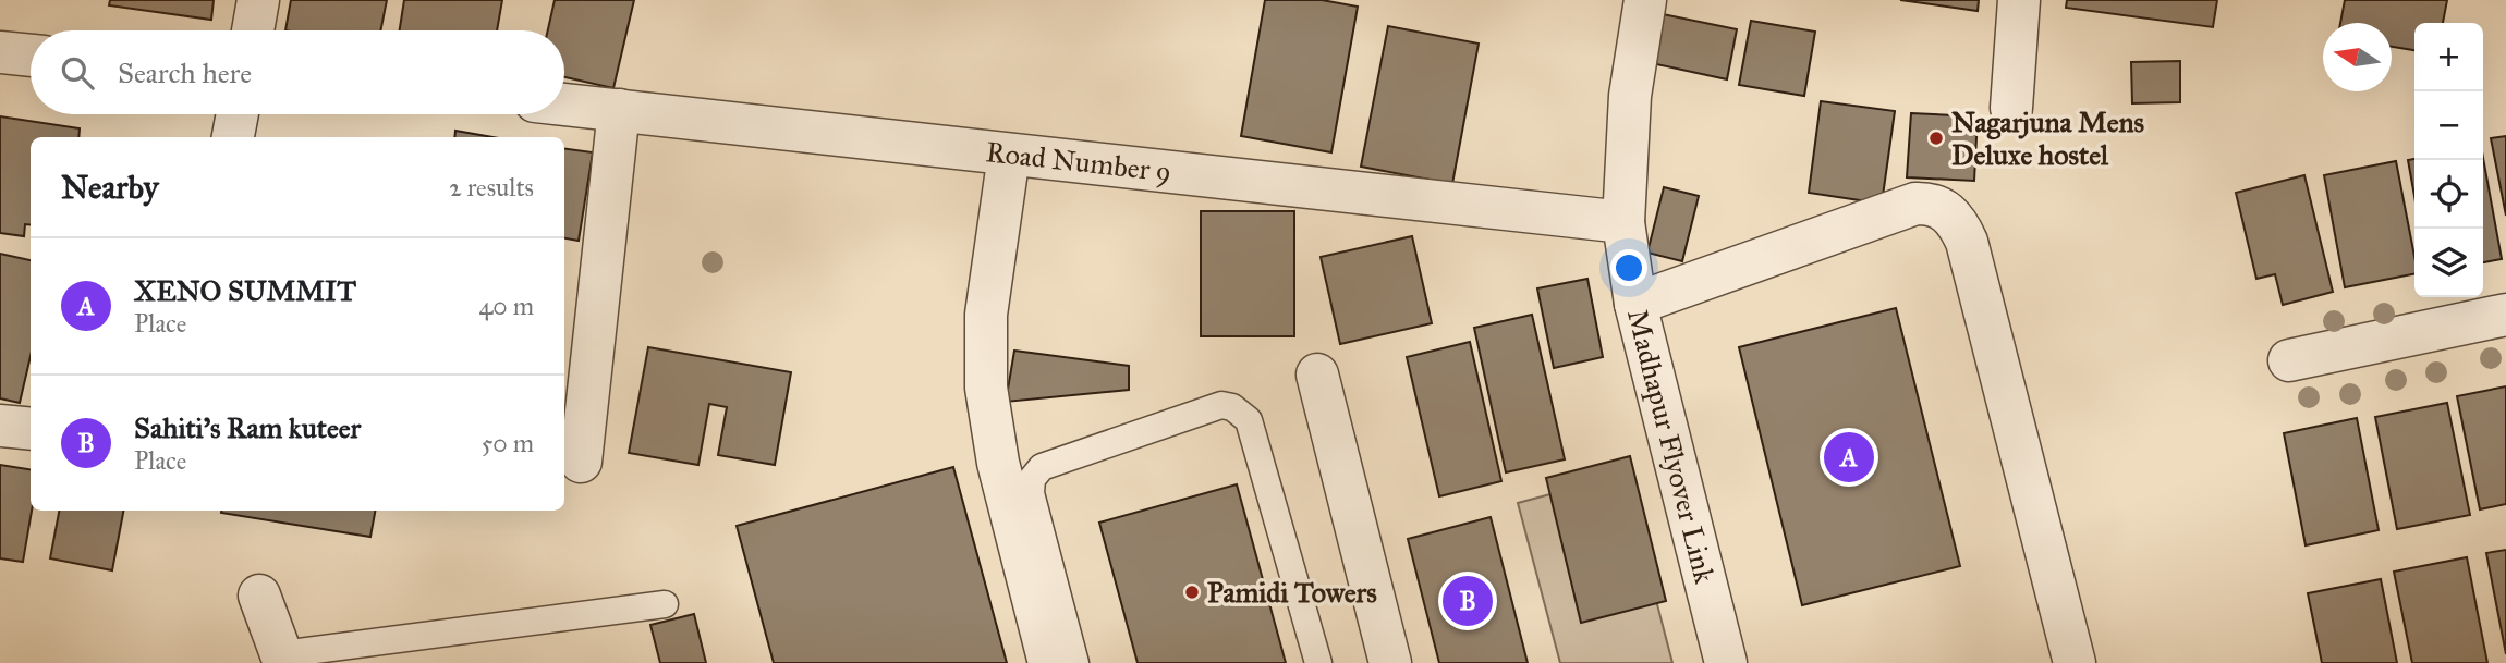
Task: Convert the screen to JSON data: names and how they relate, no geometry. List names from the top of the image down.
{
  "streets": {
    "street": ["Road Number 9", "Madhapur Flyover Link"]
  },
  "crossings": [
    ["Road Number 9", "Madhapur Flyover Link"]
  ],
  "places": ["Nagarjuna Mens Deluxe hostel", "Pamidi Towers"],
  "north": "left",
  "page": {
    "map_buttons": ["+", "−"],
    "search": "Search here",
    "heading": ["Nearby", "2 results"],
    "list": [
      {
        "mark": "A",
        "name": "XENO SUMMIT",
        "note": "Place",
        "value": "40 m"
      },
      {
        "mark": "B",
        "name": "Sahiti's Ram kuteer",
        "note": "Place",
        "value": "50 m"
      }
    ],
    "pins": ["A", "B"]
  }
}
